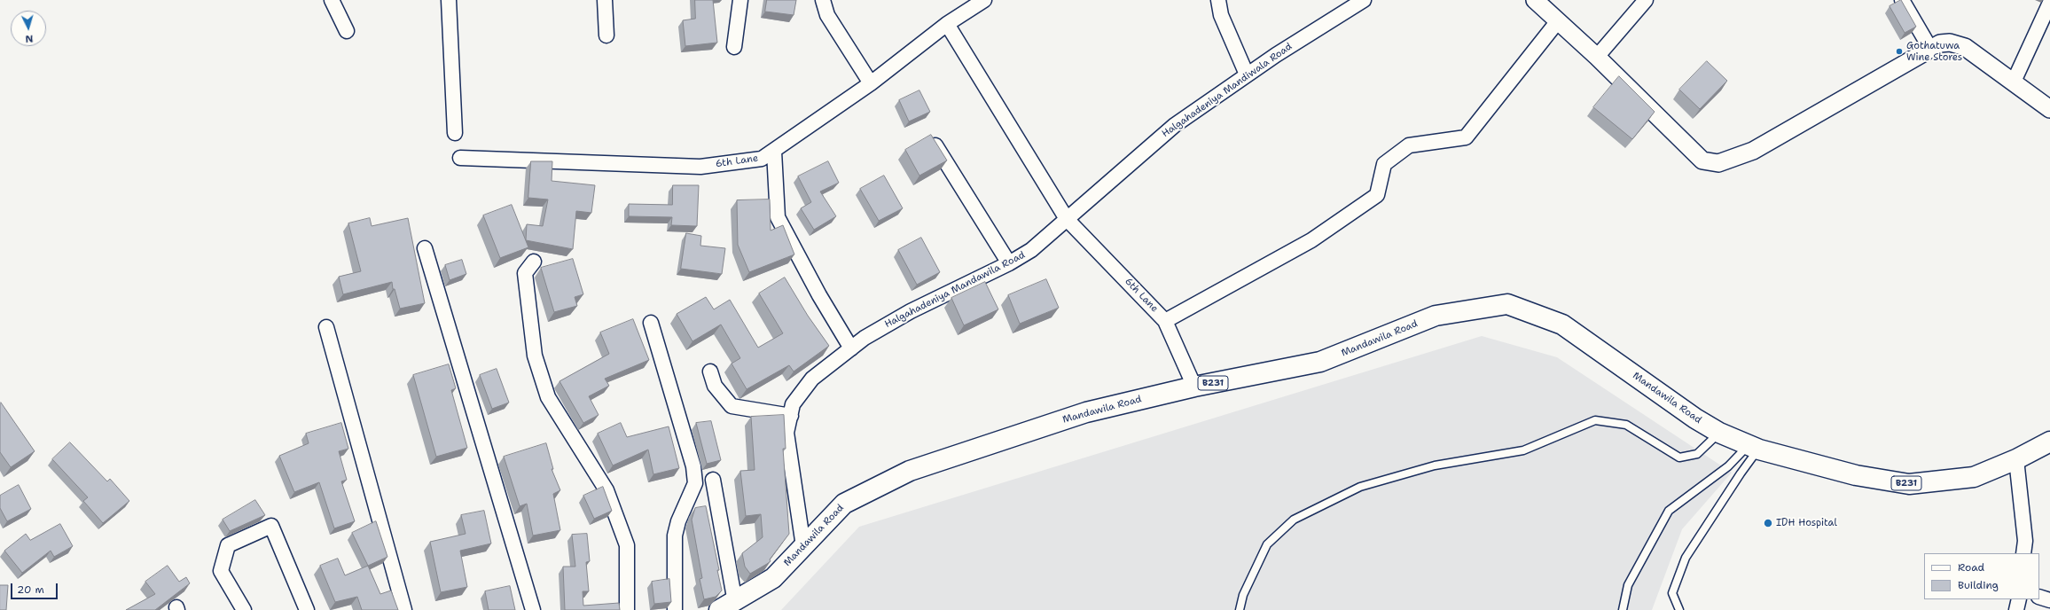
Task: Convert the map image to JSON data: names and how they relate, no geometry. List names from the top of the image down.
{
  "streets": {
    "main road": ["Mandawila Road", "B231"],
    "street": ["Halgahadeniya Mandiwala Road", "6th Lane", "Halgahadeniya Mandawila Road"]
  },
  "crossings": [
    ["Halgahadeniya Mandiwala Road", "6th Lane"],
    ["Halgahadeniya Mandiwala Road", "Halgahadeniya Mandawila Road"],
    ["6th Lane", "Halgahadeniya Mandawila Road"],
    ["6th Lane", "Mandawila Road"],
    ["Halgahadeniya Mandawila Road", "Mandawila Road"]
  ],
  "places": ["Gothatuwa Wine Stores", "IDH Hospital"],
  "legend": ["Road", "Building"],
  "scale_bar": "20 m",
  "north": "bottom"
}
